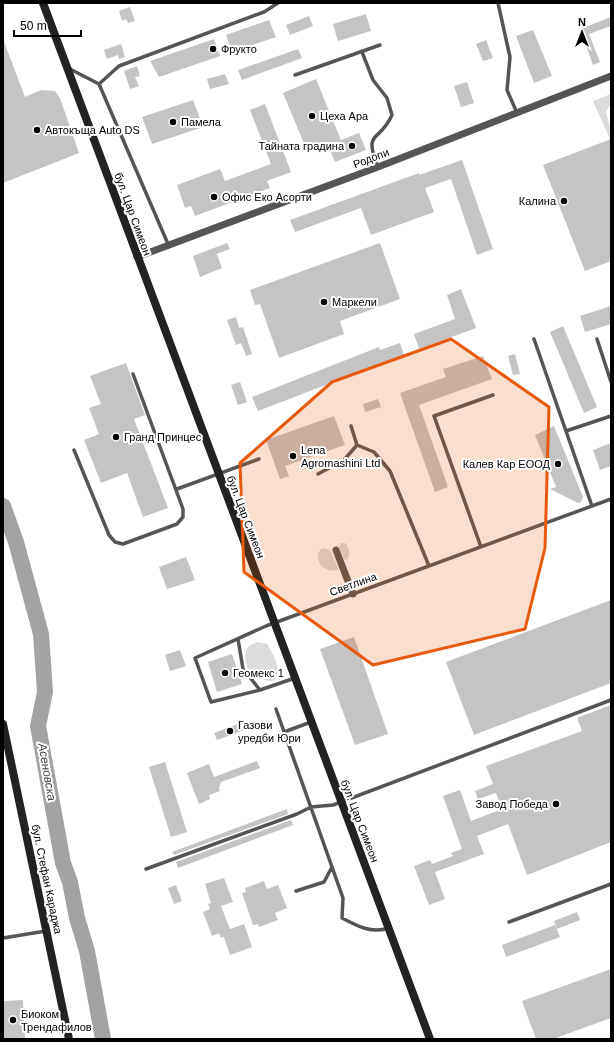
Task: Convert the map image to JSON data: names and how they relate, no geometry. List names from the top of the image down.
{
  "streets": {
    "main road": ["бул. Цар Симеон", "бул. Стефан Караджа"],
    "street": ["Родопи"],
    "lane": ["Светлина"]
  },
  "crossings": [
    ["Родопи", "бул. Цар Симеон"],
    ["бул. Цар Симеон", "Светлина"]
  ],
  "water": ["Асеновска"],
  "places": [
    "Фрукто",
    "Цеха Ара",
    "Памела",
    "Автокъща Auto DS",
    "Тайната градина",
    "Офис Еко Асорти",
    "Калина",
    "Маркели",
    "Гранд Принцес",
    "Lena Agromashini Ltd",
    "Калев Кар ЕООД",
    "Геомекс 1",
    "Газови уредби Юри",
    "Завод Победа",
    "Биоком Трендафилов"
  ],
  "scale_bar": "50 m",
  "north": "top"
}
